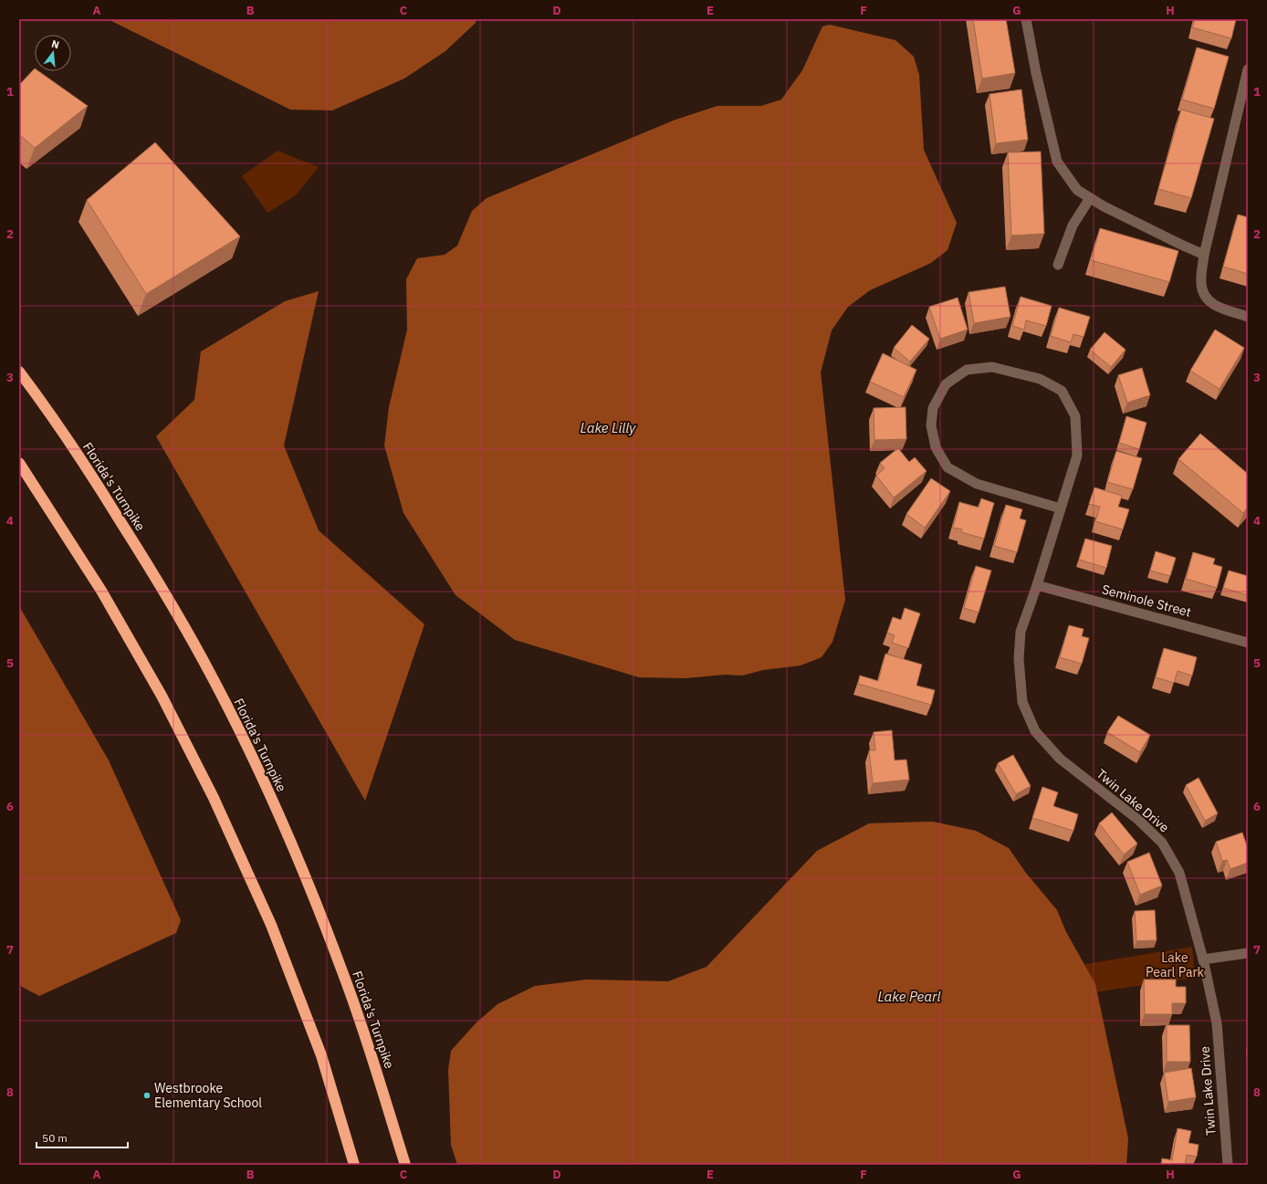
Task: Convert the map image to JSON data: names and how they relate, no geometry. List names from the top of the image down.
{
  "streets": {
    "highway": ["Florida's Turnpike"],
    "street": ["Seminole Street", "Twin Lake Drive"]
  },
  "crossings": [
    ["Seminole Street", "Twin Lake Drive"]
  ],
  "water": ["Lake Lilly", "Lake Pearl"],
  "parks": ["Lake Pearl Park"],
  "places": ["Westbrooke Elementary School"],
  "scale_bar": "50 m",
  "north": "top",
  "grid": {
    "columns": [
      "A",
      "B",
      "C",
      "D",
      "E",
      "F",
      "G",
      "H"
    ],
    "rows": [
      "1",
      "2",
      "3",
      "4",
      "5",
      "6",
      "7",
      "8"
    ]
  }
}
